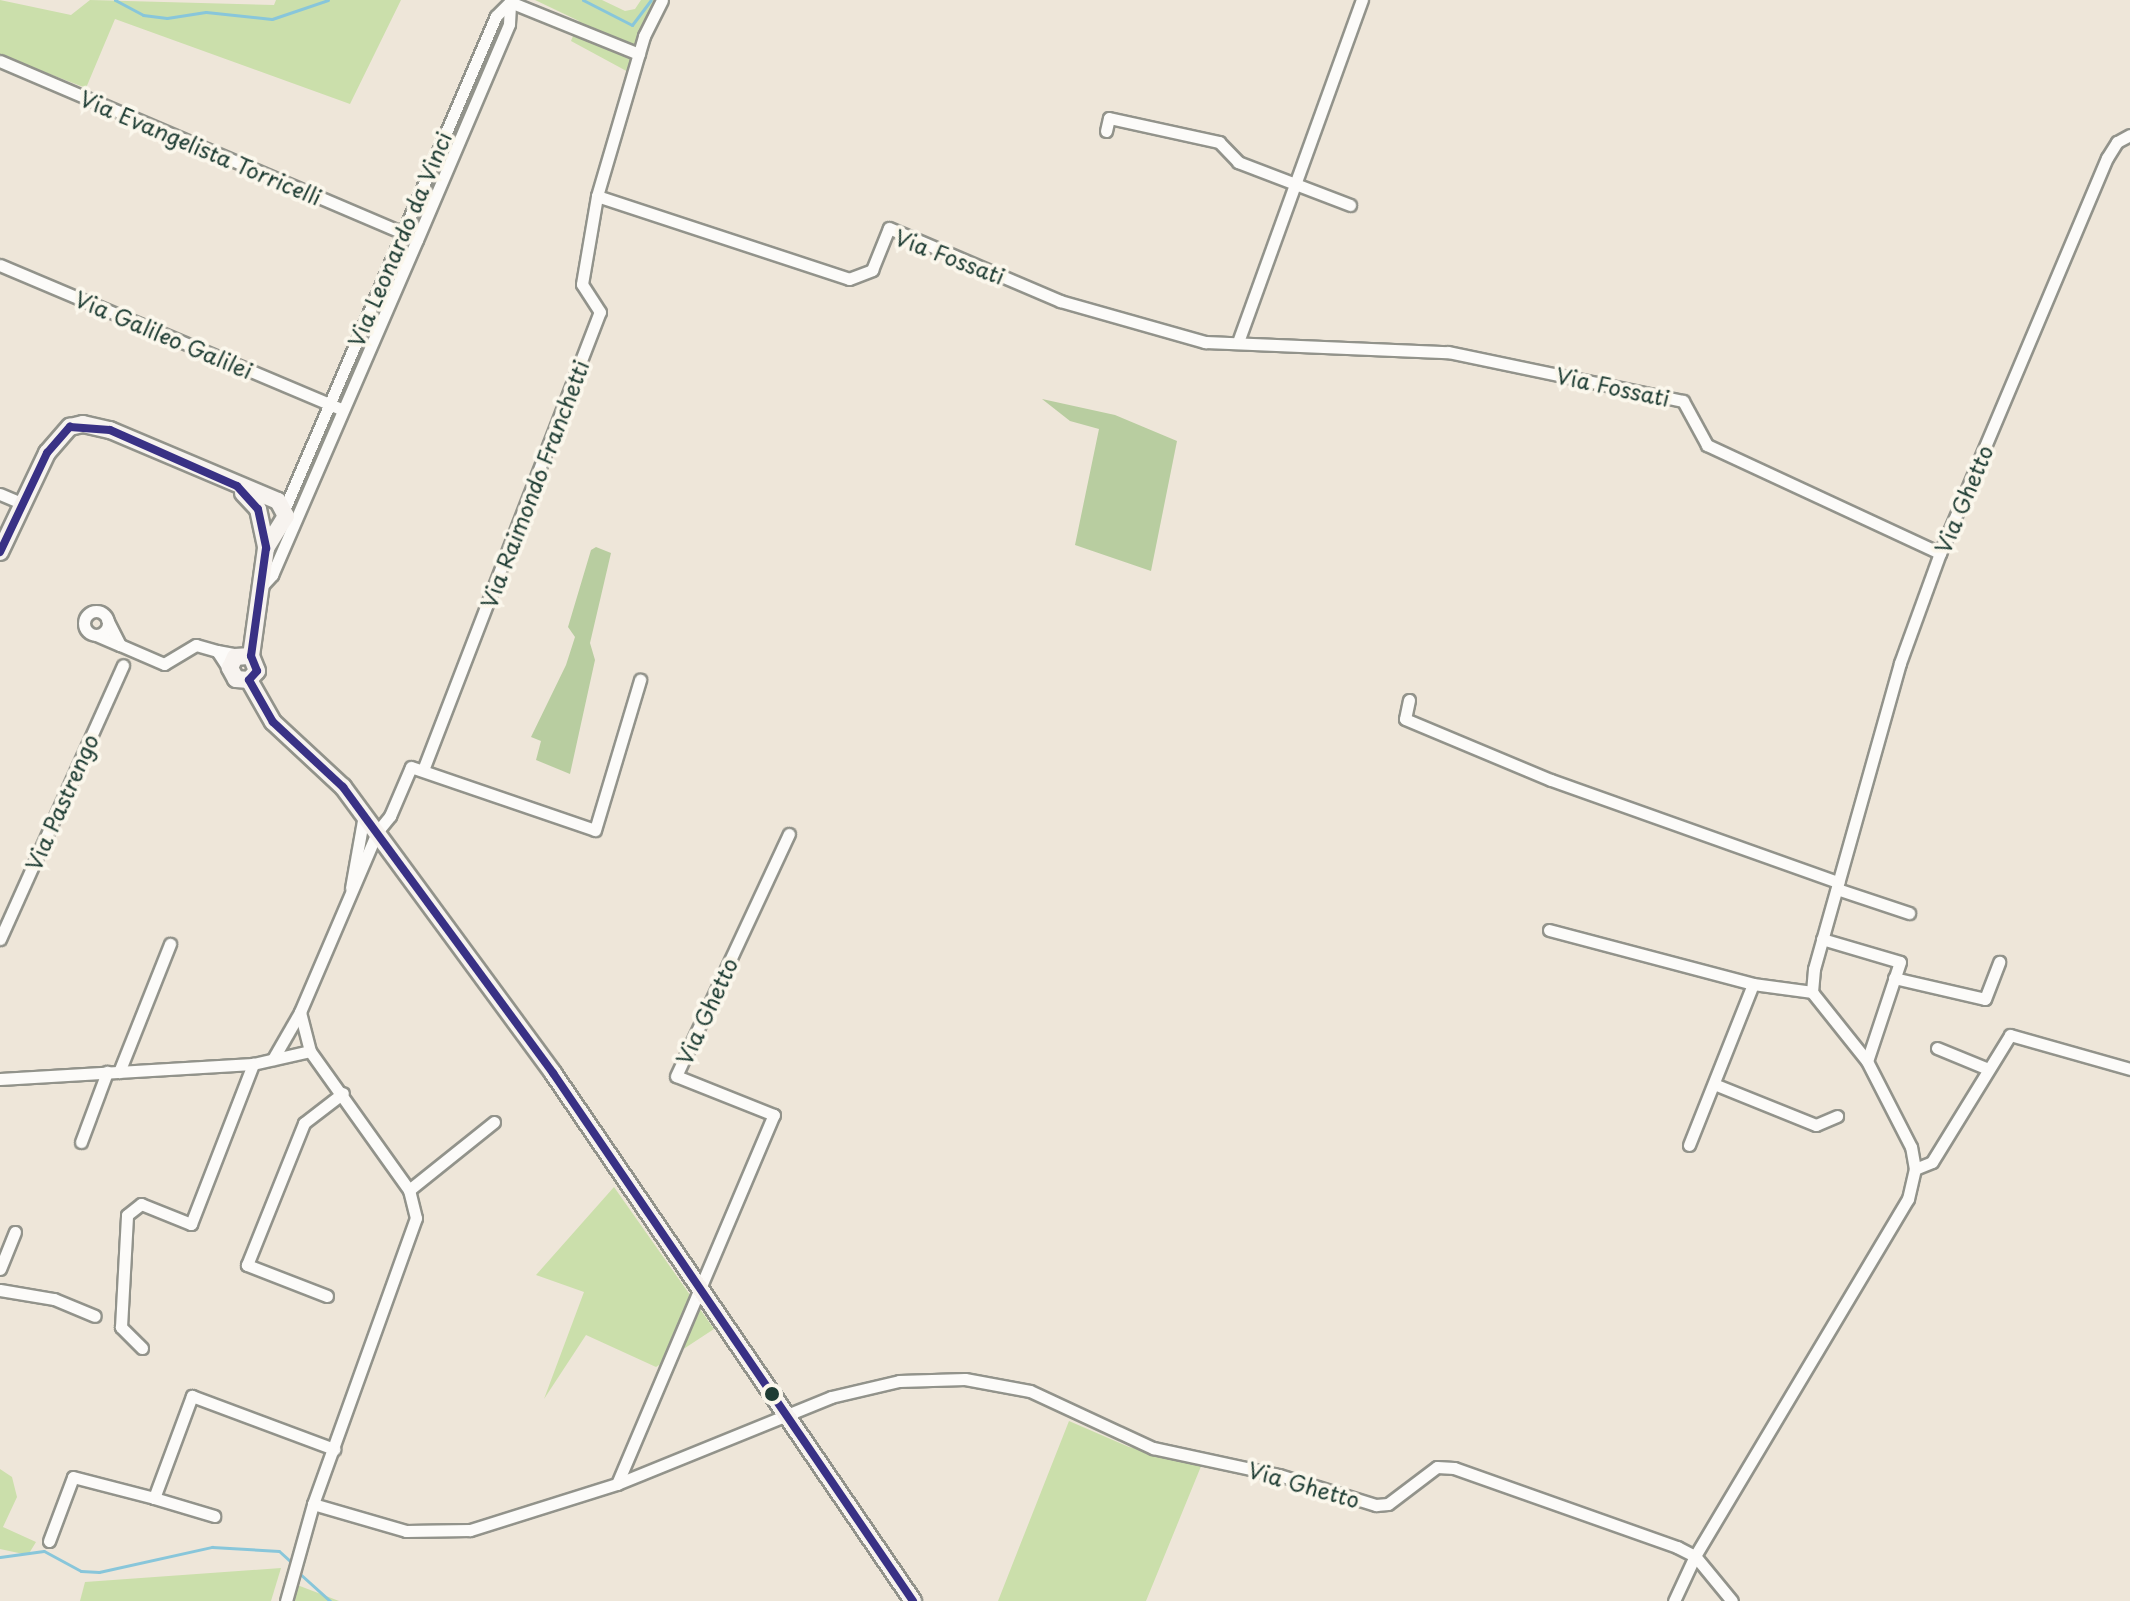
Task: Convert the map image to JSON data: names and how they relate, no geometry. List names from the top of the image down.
{
  "streets": {
    "street": [
      "Via Evangelista Torricelli",
      "Via Leonardo da Vinci",
      "Via Fossati",
      "Via Galileo Galilei",
      "Via Raimondo Franchetti",
      "Via Ghetto",
      "Via Pastrengo"
    ]
  },
  "crossings": [
    ["Via Evangelista Torricelli", "Via Leonardo da Vinci"],
    ["Via Leonardo da Vinci", "Via Galileo Galilei"],
    ["Via Fossati", "Via Raimondo Franchetti"],
    ["Via Fossati", "Via Ghetto"]
  ]
}
